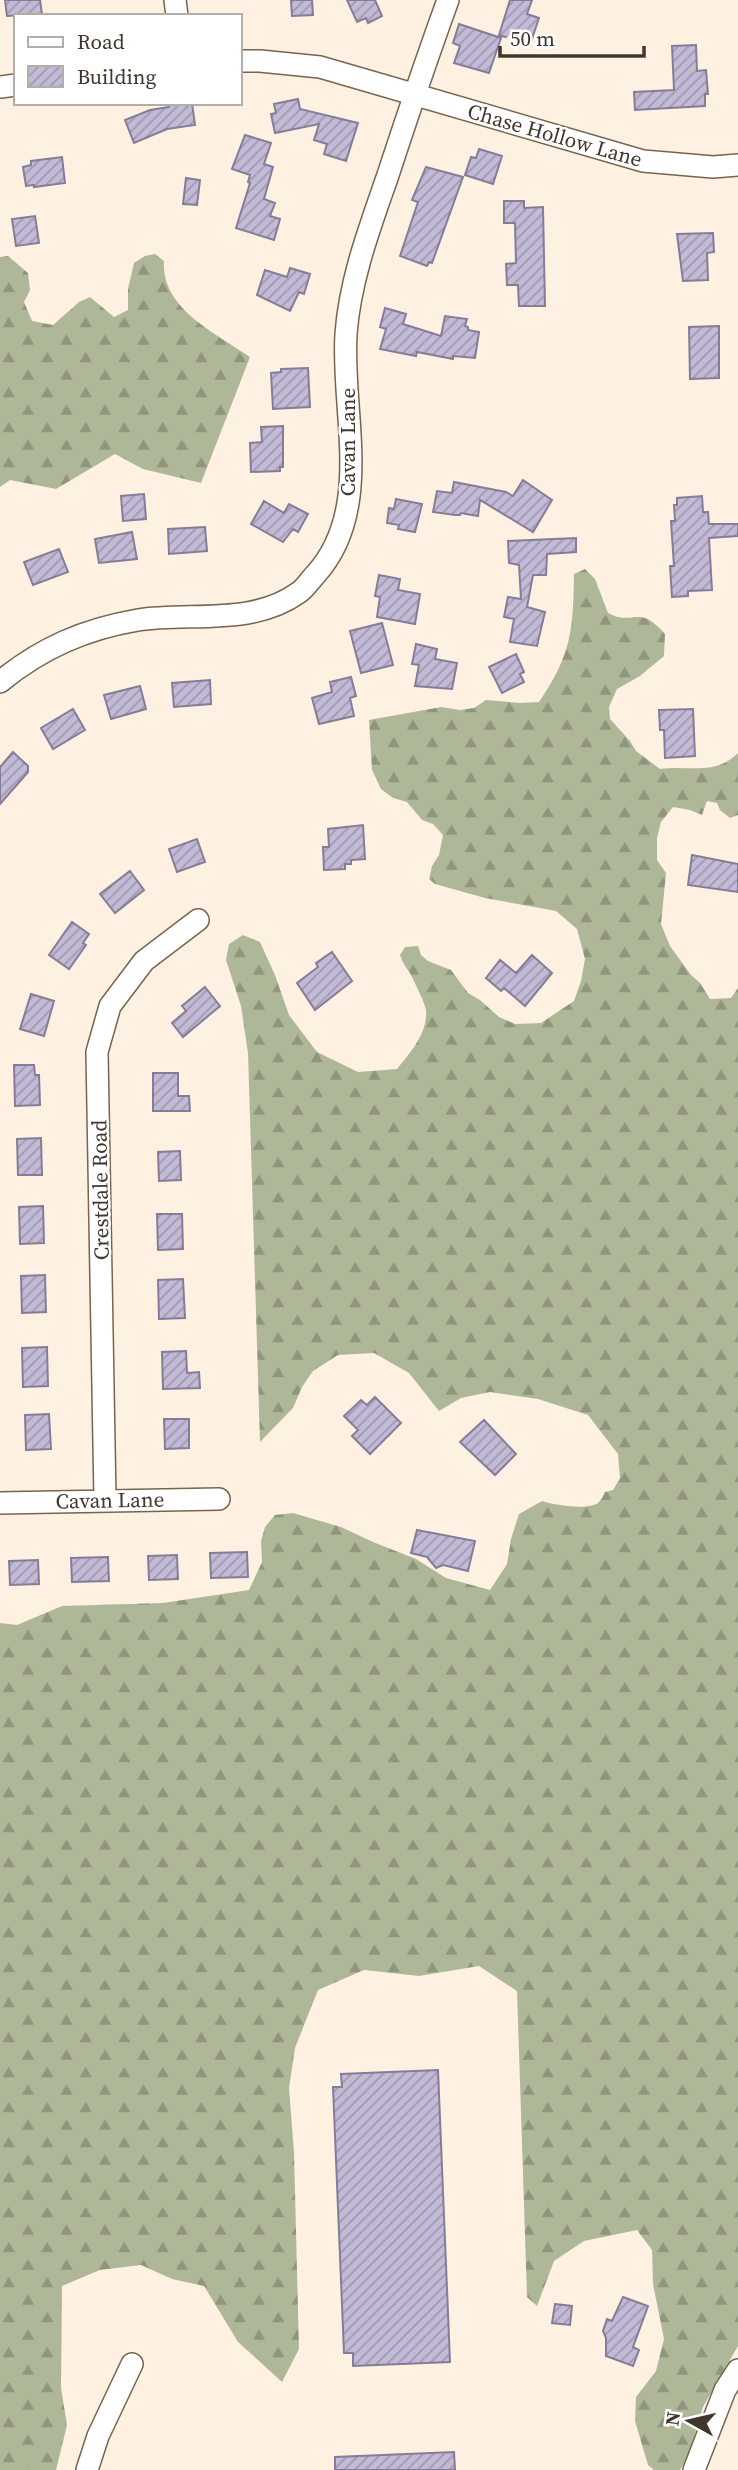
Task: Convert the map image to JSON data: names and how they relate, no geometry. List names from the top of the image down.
{
  "streets": {
    "street": ["Chase Hollow Lane", "Cavan Lane", "Crestdale Road"]
  },
  "crossings": [
    ["Chase Hollow Lane", "Cavan Lane"],
    ["Cavan Lane", "Crestdale Road"]
  ],
  "legend": ["Road", "Building"],
  "scale_bar": "50 m",
  "north": "left"
}
